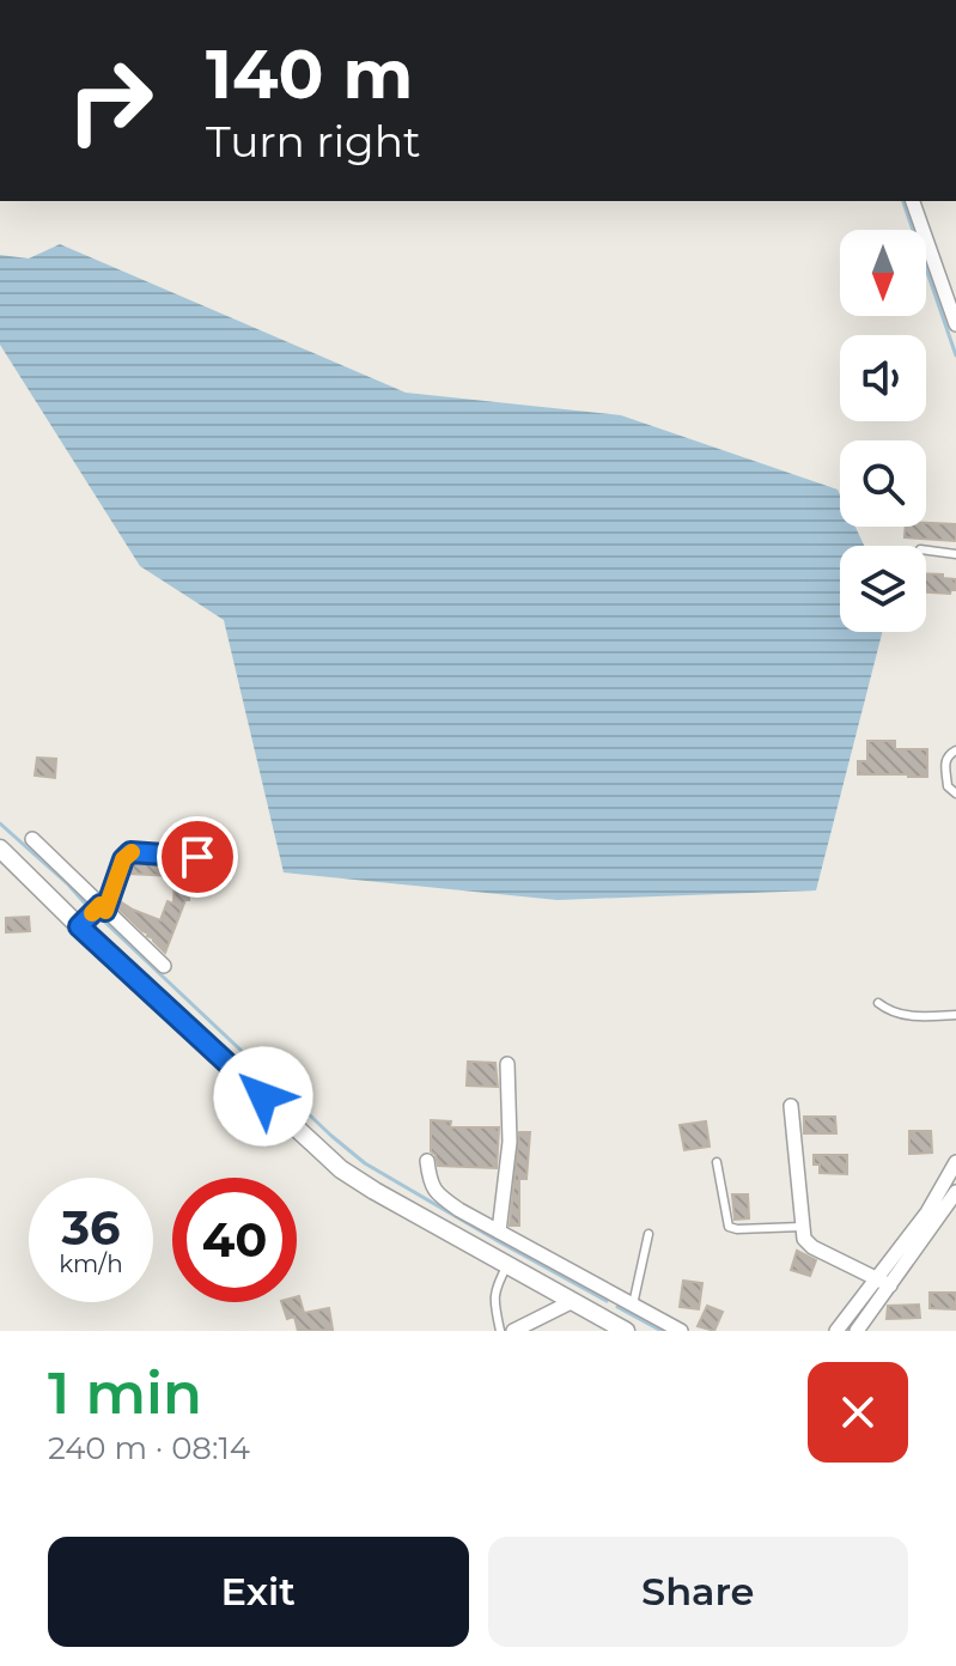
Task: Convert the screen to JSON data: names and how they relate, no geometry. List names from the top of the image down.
{
  "north": "bottom",
  "page": {
    "turn": ["140 m", "Turn right"],
    "speed": "36 km/h",
    "limit": "40",
    "heading": ["1 min", "240 m · 08:14"],
    "buttons": ["Exit", "Share"]
  }
}
